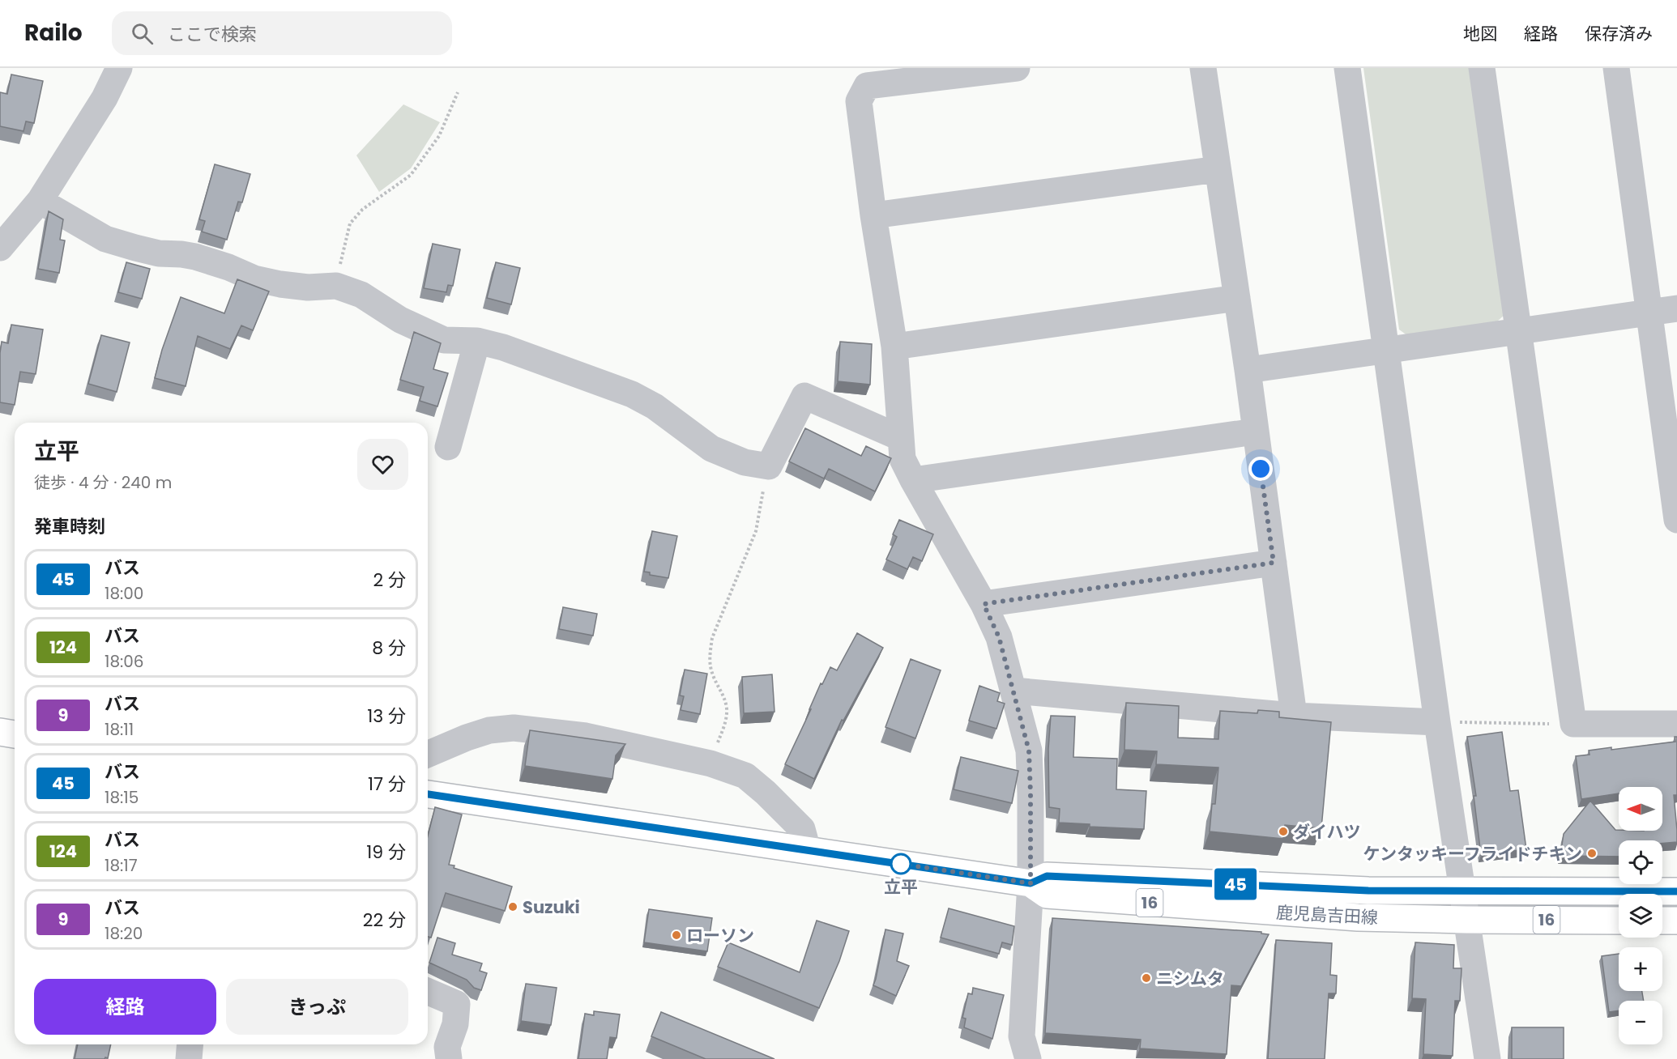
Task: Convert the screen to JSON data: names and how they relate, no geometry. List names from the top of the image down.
{
  "streets": {
    "main road": ["16", "鹿児島吉田線"]
  },
  "places": [
    "ダイハツ",
    "ケンタッキーフライドチキン",
    "立平",
    "Suzuki",
    "ローソン",
    "ニシムタ"
  ],
  "lines": ["bus line 45"],
  "north": "left",
  "page": {
    "header": "Railo",
    "search": "ここで検索",
    "nav": ["地図", "経路", "保存済み"],
    "on_map": "45",
    "heading": [
      ["立平", "徒歩 · 4 分 · 240 m"],
      "発車時刻"
    ],
    "list": [
      {
        "mark": "45",
        "name": "バス",
        "note": "18:00",
        "value": "2 分"
      },
      {
        "mark": "124",
        "name": "バス",
        "note": "18:06",
        "value": "8 分"
      },
      {
        "mark": "9",
        "name": "バス",
        "note": "18:11",
        "value": "13 分"
      },
      {
        "mark": "45",
        "name": "バス",
        "note": "18:15",
        "value": "17 分"
      },
      {
        "mark": "124",
        "name": "バス",
        "note": "18:17",
        "value": "19 分"
      },
      {
        "mark": "9",
        "name": "バス",
        "note": "18:20",
        "value": "22 分"
      }
    ],
    "map_buttons": ["+", "−"],
    "buttons": ["経路", "きっぷ"]
  }
}
